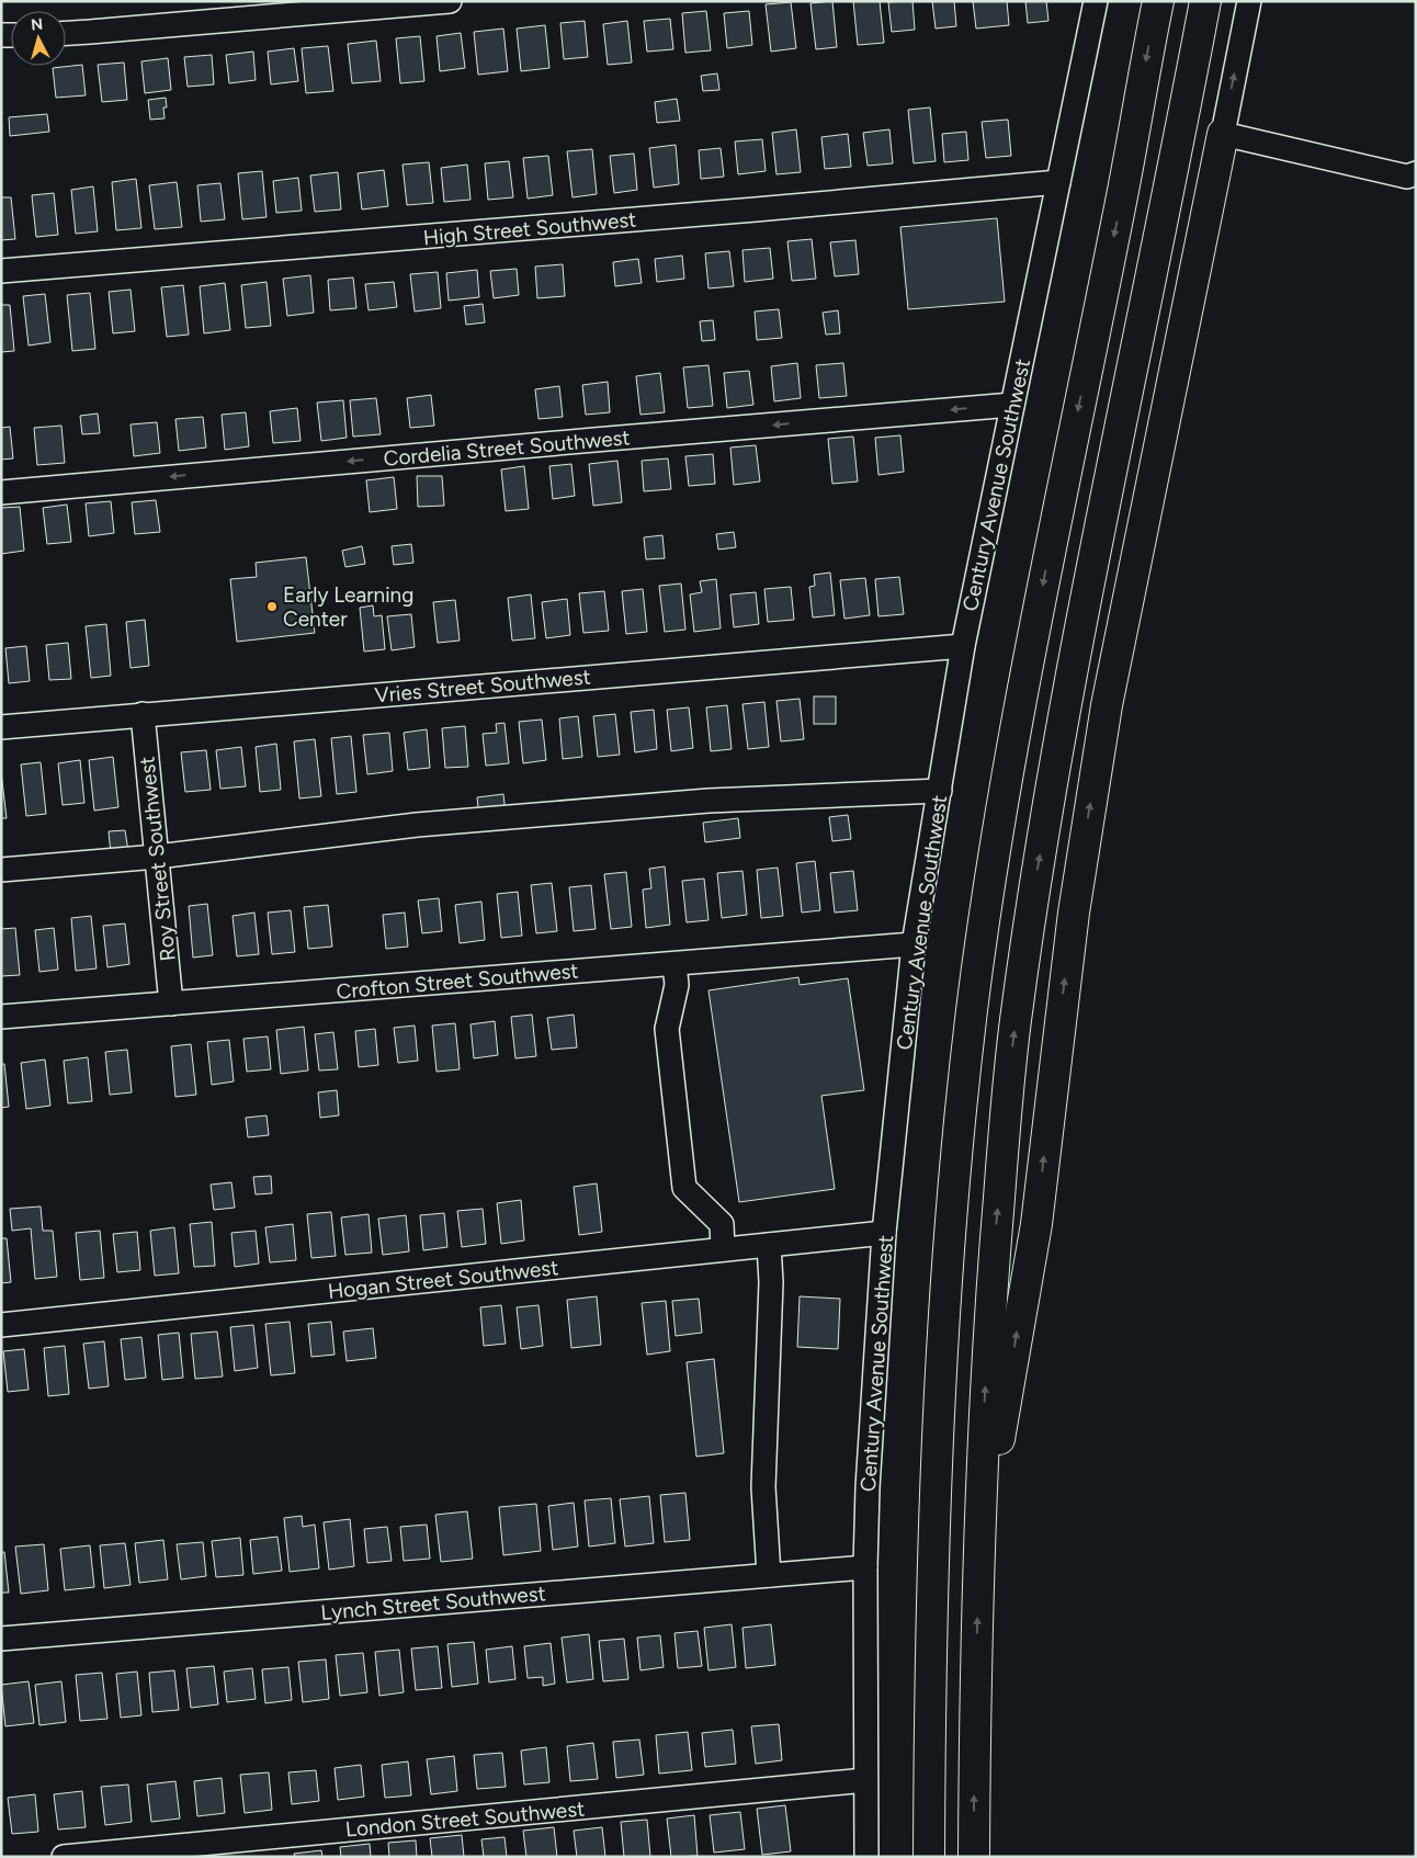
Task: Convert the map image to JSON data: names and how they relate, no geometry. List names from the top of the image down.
{
  "streets": {
    "street": [
      "High Street Southwest",
      "Cordelia Street Southwest",
      "Century Avenue Southwest",
      "Vries Street Southwest",
      "Roy Street Southwest",
      "Crofton Street Southwest",
      "Hogan Street Southwest",
      "Lynch Street Southwest",
      "London Street Southwest"
    ]
  },
  "crossings": [
    ["High Street Southwest", "Century Avenue Southwest"],
    ["Cordelia Street Southwest", "Century Avenue Southwest"],
    ["Century Avenue Southwest", "Vries Street Southwest"],
    ["Century Avenue Southwest", "Crofton Street Southwest"],
    ["Century Avenue Southwest", "Hogan Street Southwest"],
    ["Century Avenue Southwest", "Lynch Street Southwest"],
    ["Century Avenue Southwest", "London Street Southwest"],
    ["Vries Street Southwest", "Roy Street Southwest"],
    ["Roy Street Southwest", "Crofton Street Southwest"]
  ],
  "one_way": ["Cordelia Street Southwest"],
  "places": ["Early Learning Center"],
  "north": "top"
}
